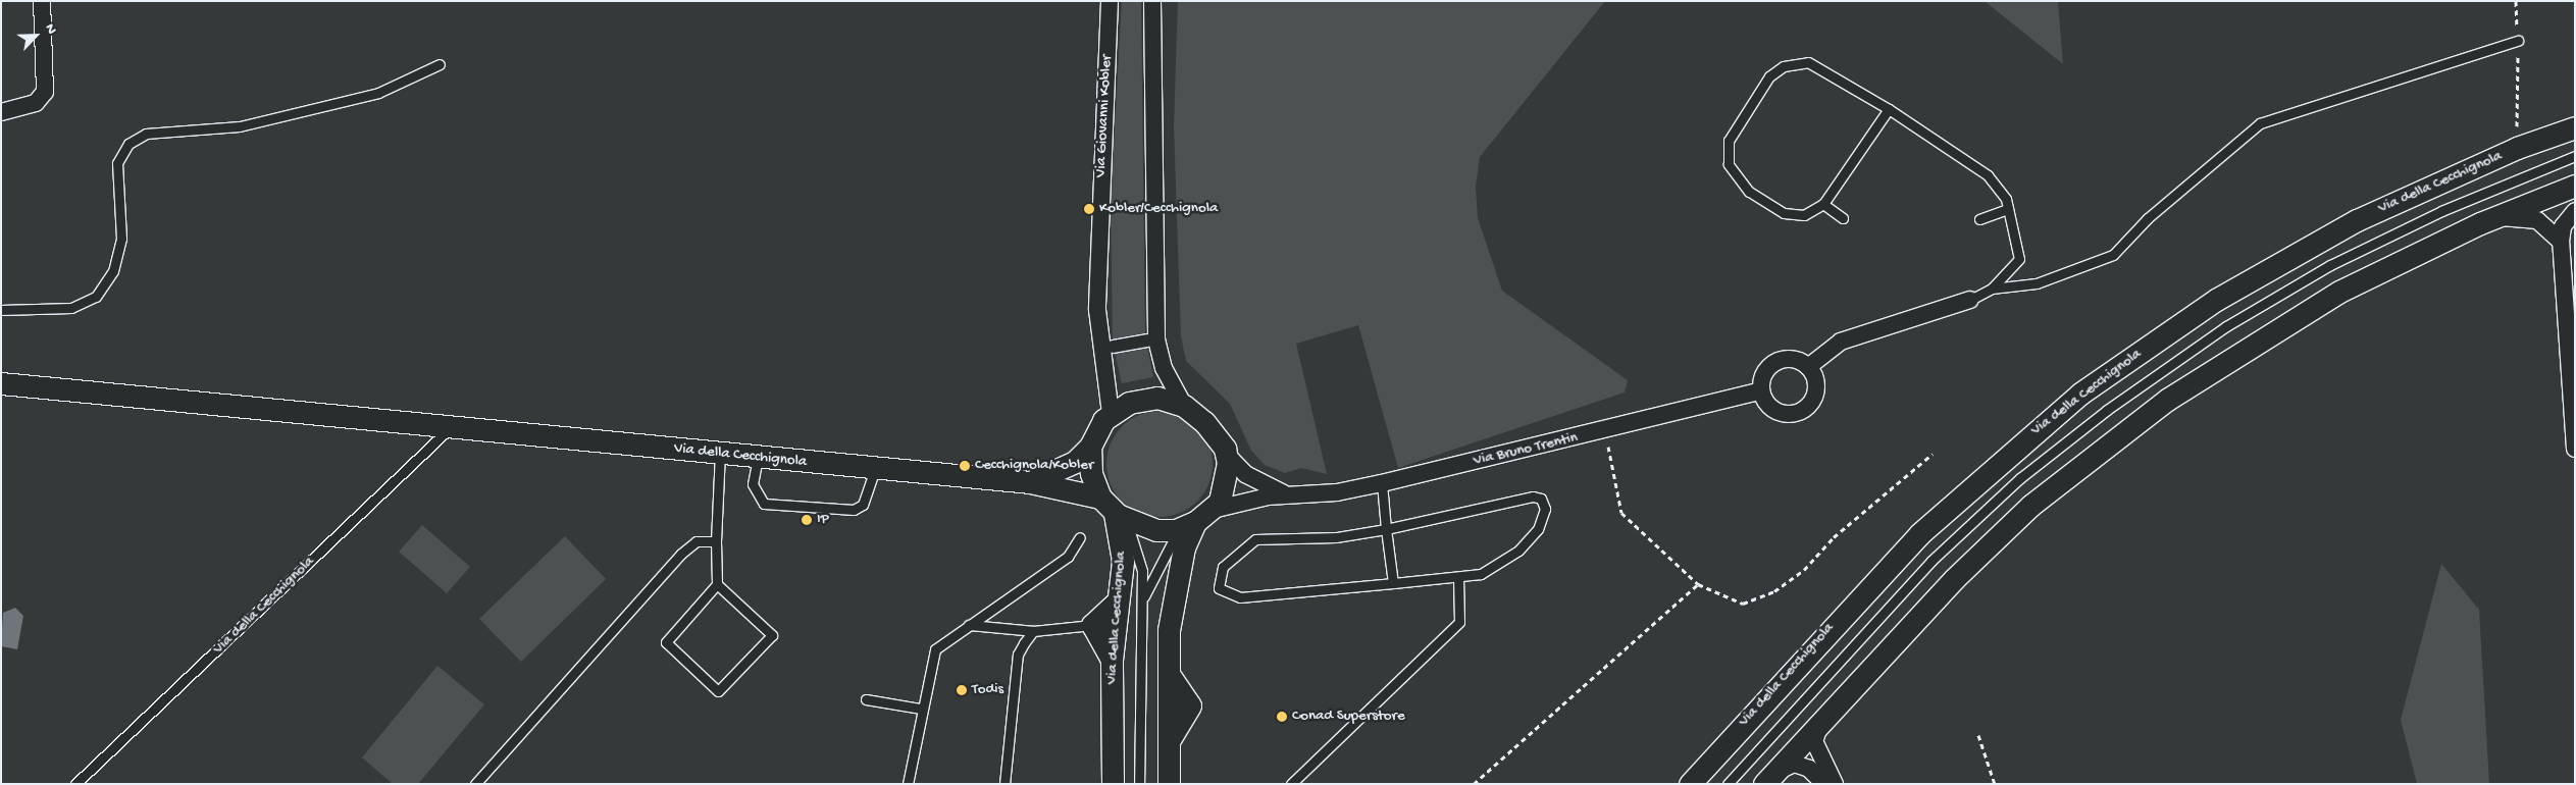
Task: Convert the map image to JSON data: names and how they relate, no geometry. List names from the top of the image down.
{
  "streets": {
    "street": ["Via Giovanni Kobler", "Via della Cecchignola", "Via Bruno Trentin"]
  },
  "crossings": [
    ["Via Giovanni Kobler", "Via della Cecchignola"],
    ["Via Giovanni Kobler", "Via Bruno Trentin"],
    ["Via della Cecchignola", "Via Bruno Trentin"]
  ],
  "places": [
    "Kobler/Cecchignola",
    "Cecchignola/Kobler",
    "IP",
    "Todis",
    "Conad Superstore"
  ],
  "north": "top right"
}
